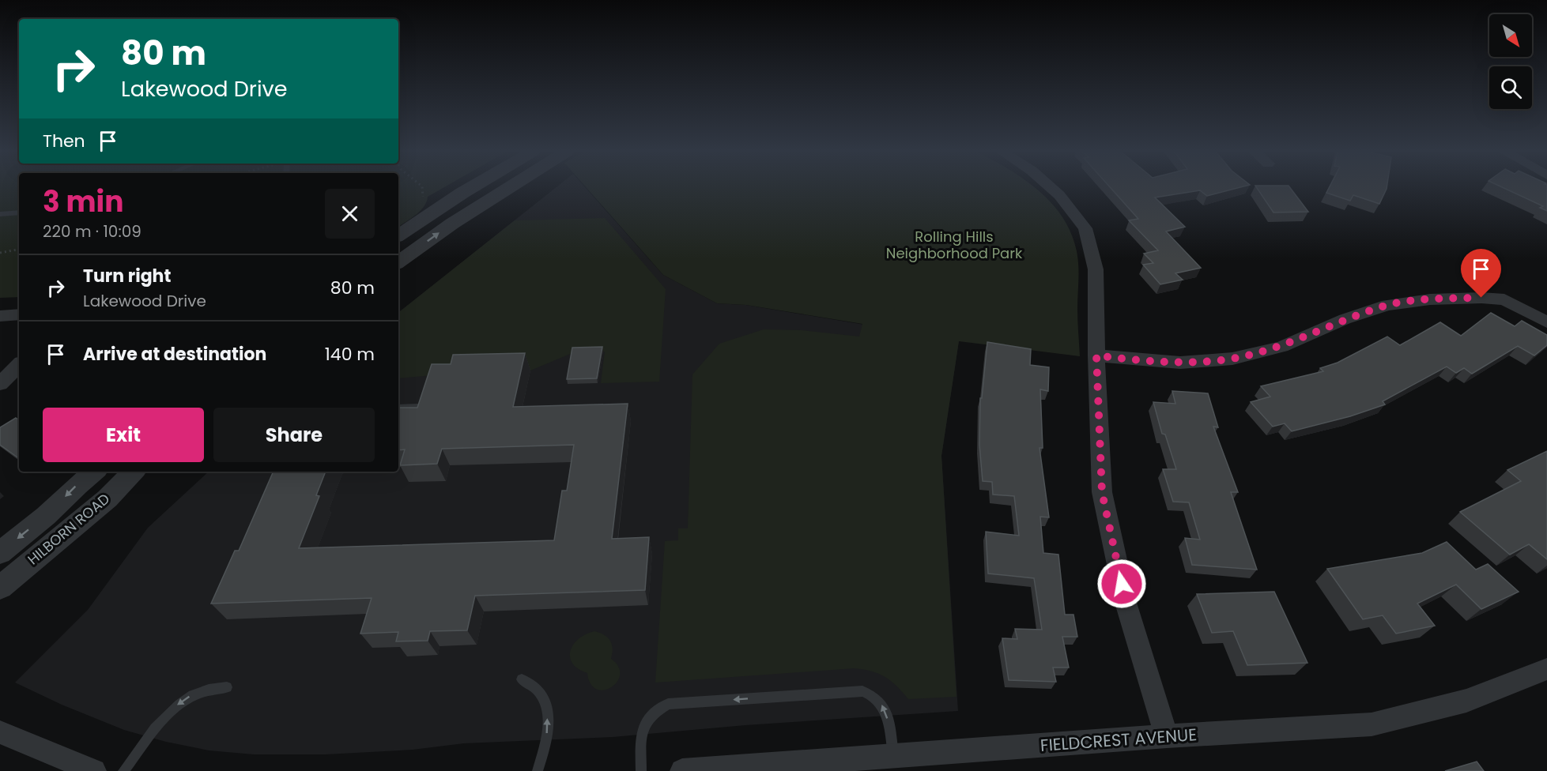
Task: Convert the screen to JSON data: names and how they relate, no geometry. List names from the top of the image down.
{
  "streets": {
    "street": ["HILBORN ROAD", "FIELDCREST AVENUE"]
  },
  "parks": ["Rolling Hills Neighborhood Park"],
  "north": "bottom right",
  "page": {
    "turn": ["80 m", "Lakewood Drive"],
    "then": "Then",
    "heading": ["3 min", "220 m · 10:09"],
    "list": [
      {
        "name": "Turn right",
        "note": "Lakewood Drive",
        "value": "80 m"
      },
      {
        "name": "Arrive at destination",
        "value": "140 m"
      }
    ],
    "buttons": ["Exit", "Share"]
  }
}
